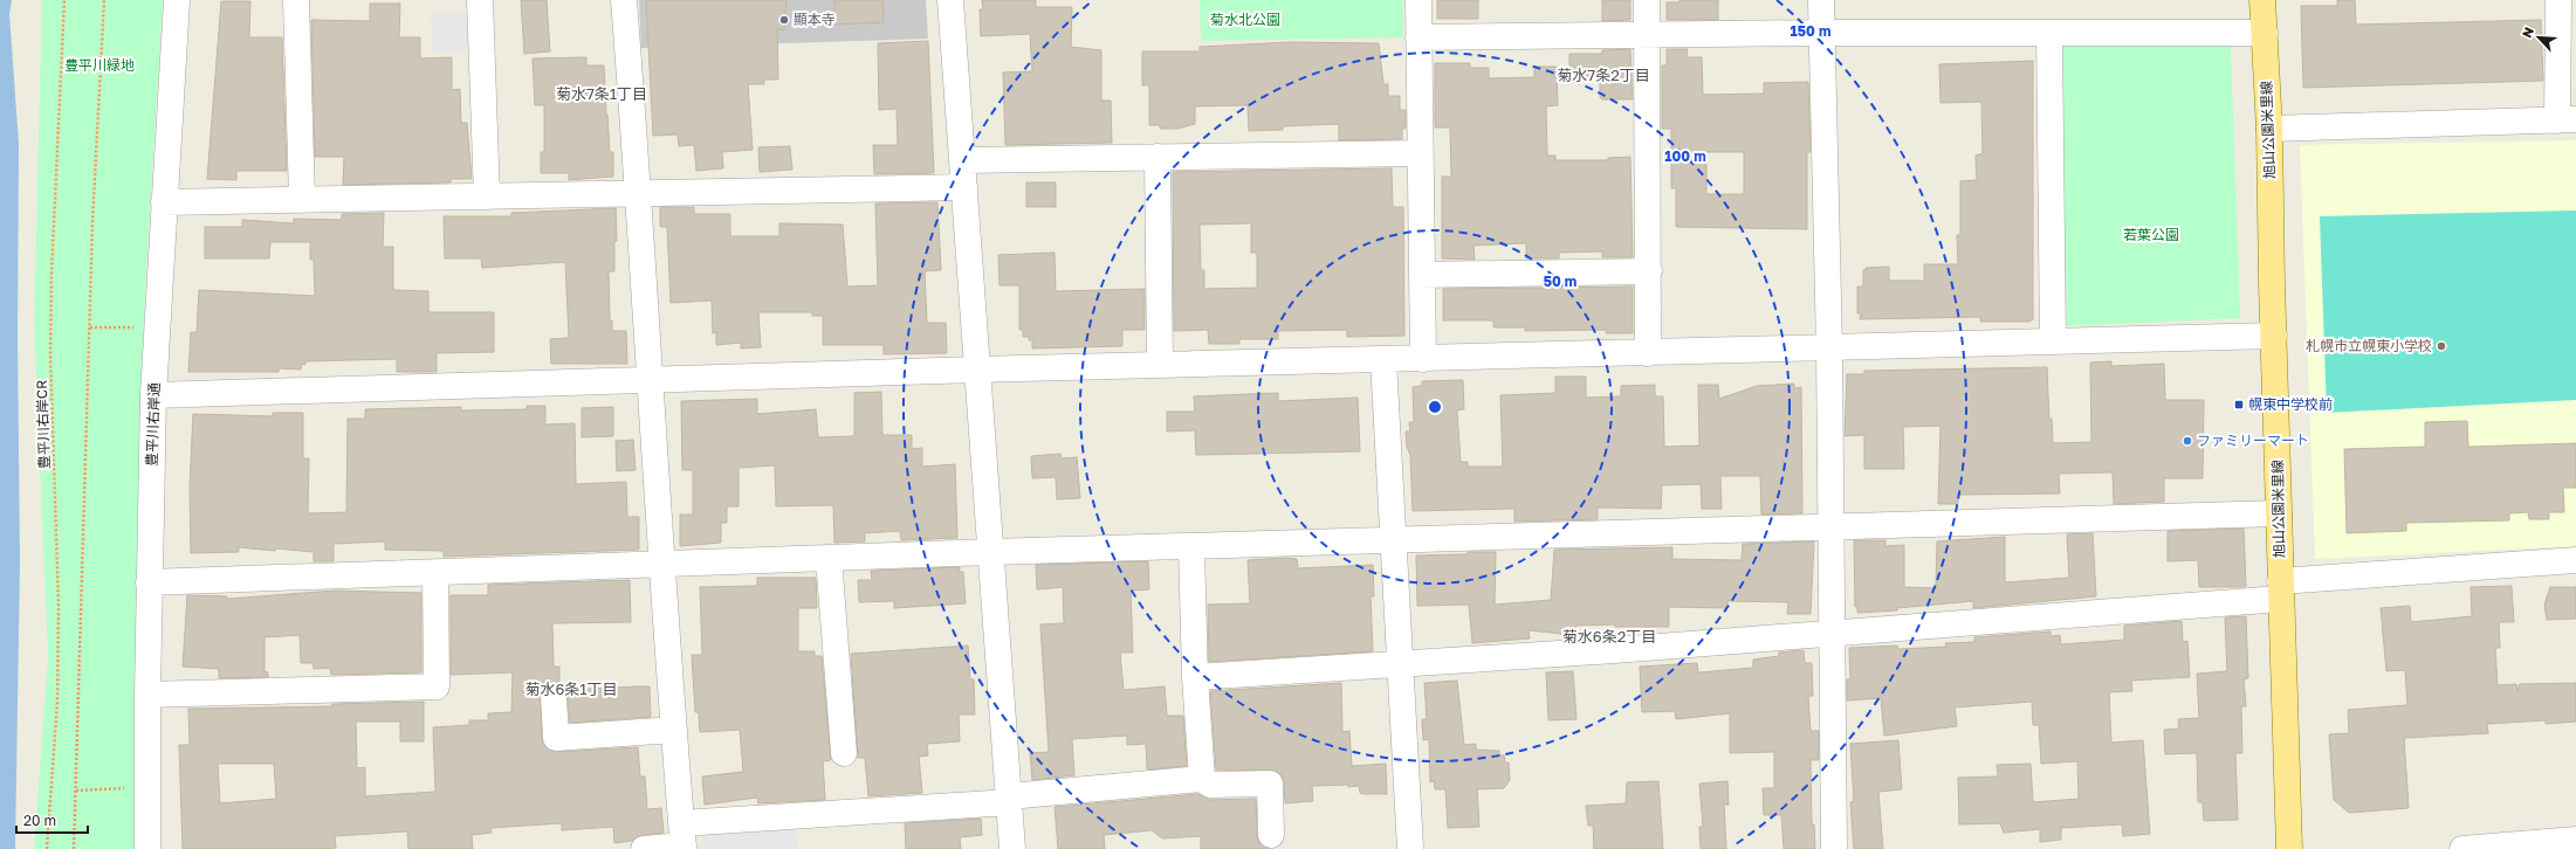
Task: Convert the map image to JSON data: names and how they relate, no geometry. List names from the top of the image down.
{
  "streets": {
    "main road": ["旭山公園米里線"],
    "street": ["豊平川右岸通"],
    "path": ["豊平川右岸CR"]
  },
  "districts": [
    "菊水7条2丁目",
    "菊水7条1丁目",
    "菊水6条2丁目",
    "菊水6条1丁目"
  ],
  "parks": ["菊水北公園", "豊平川緑地", "若葉公園"],
  "places": {
    "other": ["顯本寺", "札幌市立幌東小学校", "ファミリーマート"],
    "transit": ["幌東中学校前"]
  },
  "scale_bar": "20 m",
  "north": "top left",
  "rings": ["150 m", "100 m", "50 m"]
}
